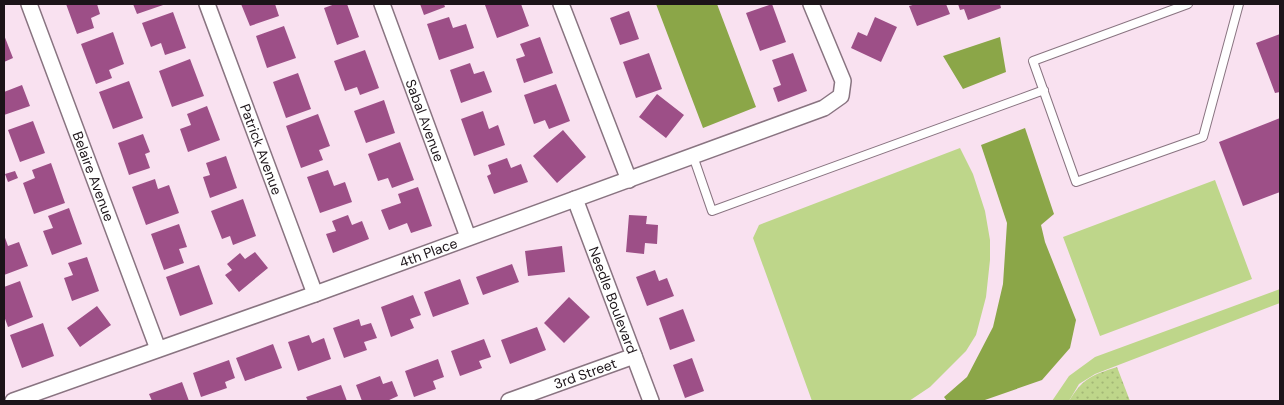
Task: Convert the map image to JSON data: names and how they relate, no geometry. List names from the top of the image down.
{
  "streets": {
    "street": [
      "Sabal Avenue",
      "Patrick Avenue",
      "Belaire Avenue",
      "4th Place",
      "Needle Boulevard",
      "3rd Street"
    ]
  },
  "crossings": [
    ["Sabal Avenue", "4th Place"],
    ["Patrick Avenue", "4th Place"],
    ["Belaire Avenue", "4th Place"],
    ["4th Place", "Needle Boulevard"],
    ["Needle Boulevard", "3rd Street"]
  ]
}
